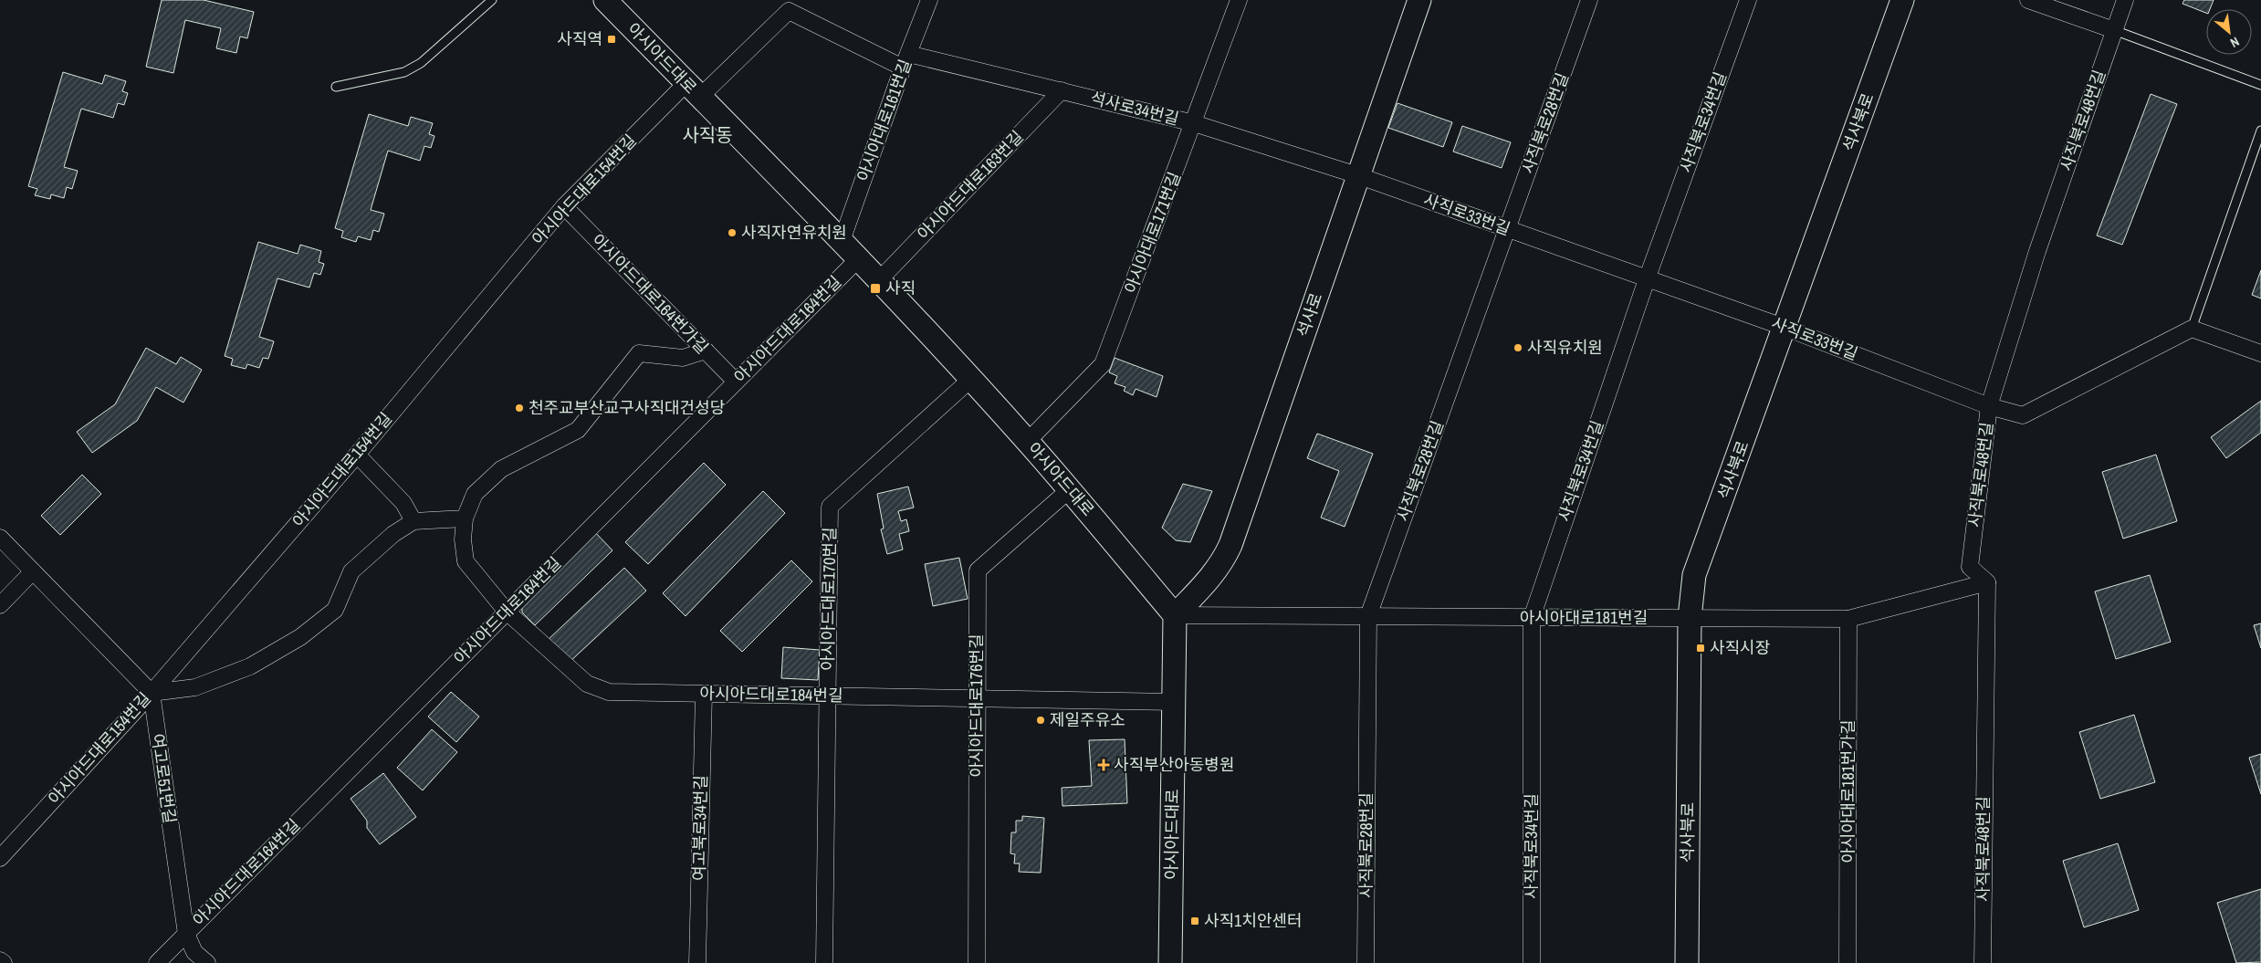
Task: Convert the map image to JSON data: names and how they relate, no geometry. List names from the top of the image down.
{
  "streets": {
    "main road": ["아시아드대로", "석사북로", "석사로"],
    "street": [
      "석사로34번길",
      "아시아대로161번길",
      "사직북로48번길",
      "사직북로34번길",
      "사직북로28번길",
      "아시아드대로163번길",
      "아시아드대로154번길",
      "사직로33번길",
      "아시아대로171번길",
      "아시아드대로164번가길",
      "아시아드대로164번길",
      "아시아드대로170번길",
      "아시아대로181번길",
      "아시아드대로184번길",
      "아시아드대로176번길",
      "여고로51번길",
      "아시아대로181번가길",
      "여고북로34번길"
    ]
  },
  "crossings": [
    ["아시아드대로", "석사로34번길"],
    ["아시아드대로", "아시아대로161번길"],
    ["아시아드대로", "아시아드대로163번길"],
    ["아시아드대로", "아시아드대로154번길"],
    ["아시아드대로", "아시아대로171번길"],
    ["아시아드대로", "석사로"],
    ["아시아드대로", "아시아드대로164번길"],
    ["아시아드대로", "아시아드대로170번길"],
    ["아시아드대로", "아시아대로181번길"],
    ["아시아드대로", "아시아드대로184번길"],
    ["아시아드대로", "아시아드대로176번길"],
    ["석사로34번길", "아시아대로161번길"],
    ["석사로34번길", "아시아드대로163번길"],
    ["석사로34번길", "사직로33번길"],
    ["석사로34번길", "아시아대로171번길"],
    ["석사로34번길", "석사로"],
    ["사직북로48번길", "사직로33번길"],
    ["사직북로48번길", "아시아대로181번길"],
    ["사직북로34번길", "사직로33번길"],
    ["사직북로34번길", "아시아대로181번길"],
    ["석사북로", "사직로33번길"],
    ["석사북로", "아시아대로181번길"],
    ["사직북로28번길", "사직로33번길"],
    ["사직북로28번길", "아시아대로181번길"],
    ["아시아드대로154번길", "아시아드대로164번가길"],
    ["아시아드대로154번길", "여고로51번길"],
    ["사직로33번길", "석사로"],
    ["아시아드대로164번가길", "아시아드대로164번길"],
    ["아시아드대로164번가길", "아시아드대로184번길"],
    ["석사로", "아시아대로181번길"],
    ["아시아드대로164번길", "아시아드대로184번길"],
    ["아시아드대로164번길", "여고로51번길"],
    ["아시아드대로170번길", "아시아드대로184번길"],
    ["아시아대로181번길", "아시아대로181번가길"],
    ["아시아드대로184번길", "아시아드대로176번길"],
    ["아시아드대로184번길", "여고북로34번길"]
  ],
  "districts": ["사직동"],
  "places": {
    "transit": [
      "사직역",
      "사직",
      "사직시장",
      "사직1치안센터"
    ],
    "other": [
      "사직자연유치원",
      "사직유치원",
      "천주교부산교구사직대건성당",
      "제일주유소"
    ],
    "health": ["사직부산아동병원"]
  },
  "north": "bottom right"
}
